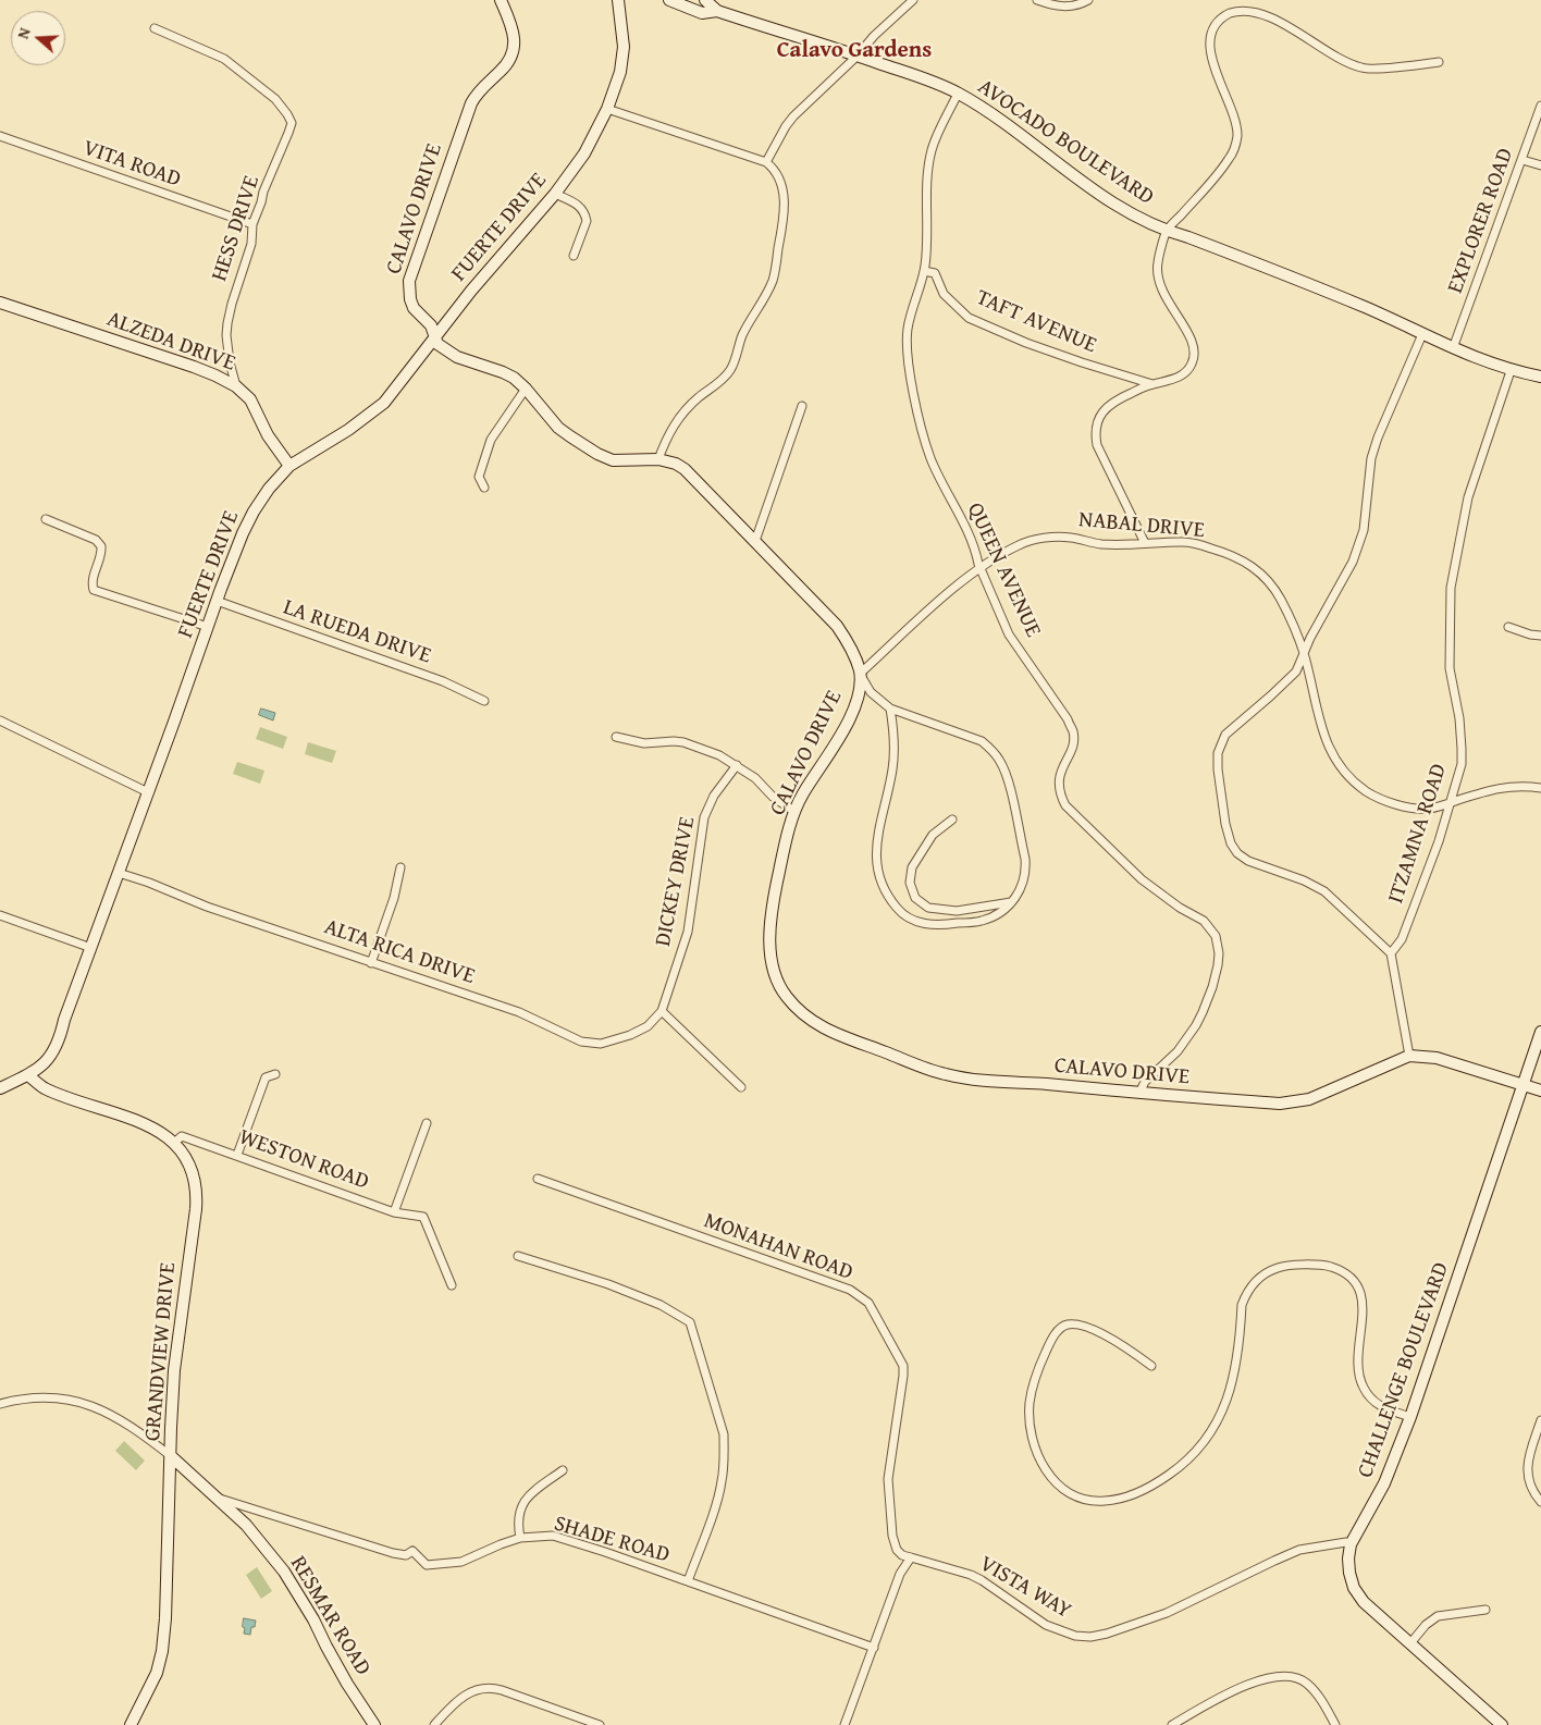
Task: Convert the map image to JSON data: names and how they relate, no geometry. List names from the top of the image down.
{
  "streets": {
    "street": [
      "AVOCADO BOULEVARD",
      "VITA ROAD",
      "CALAVO DRIVE",
      "EXPLORER ROAD",
      "FUERTE DRIVE",
      "HESS DRIVE",
      "TAFT AVENUE",
      "ALZEDA DRIVE",
      "NABAL DRIVE",
      "QUEEN AVENUE",
      "LA RUEDA DRIVE",
      "ITZAMNA ROAD",
      "DICKEY DRIVE",
      "ALTA RICA DRIVE",
      "WESTON ROAD",
      "MONAHAN ROAD",
      "GRANDVIEW DRIVE",
      "CHALLENGE BOULEVARD",
      "SHADE ROAD",
      "VISTA WAY",
      "RESMAR ROAD"
    ]
  },
  "crossings": [
    ["AVOCADO BOULEVARD", "EXPLORER ROAD"],
    ["AVOCADO BOULEVARD", "QUEEN AVENUE"],
    ["AVOCADO BOULEVARD", "ITZAMNA ROAD"],
    ["VITA ROAD", "HESS DRIVE"],
    ["CALAVO DRIVE", "FUERTE DRIVE"],
    ["CALAVO DRIVE", "NABAL DRIVE"],
    ["CALAVO DRIVE", "QUEEN AVENUE"],
    ["CALAVO DRIVE", "CHALLENGE BOULEVARD"],
    ["FUERTE DRIVE", "ALZEDA DRIVE"],
    ["FUERTE DRIVE", "LA RUEDA DRIVE"],
    ["FUERTE DRIVE", "ALTA RICA DRIVE"],
    ["FUERTE DRIVE", "GRANDVIEW DRIVE"],
    ["HESS DRIVE", "ALZEDA DRIVE"],
    ["TAFT AVENUE", "QUEEN AVENUE"],
    ["NABAL DRIVE", "QUEEN AVENUE"],
    ["NABAL DRIVE", "ITZAMNA ROAD"],
    ["DICKEY DRIVE", "ALTA RICA DRIVE"],
    ["WESTON ROAD", "GRANDVIEW DRIVE"],
    ["MONAHAN ROAD", "VISTA WAY"],
    ["GRANDVIEW DRIVE", "RESMAR ROAD"],
    ["CHALLENGE BOULEVARD", "VISTA WAY"],
    ["SHADE ROAD", "RESMAR ROAD"]
  ],
  "districts": ["Calavo Gardens"],
  "north": "left"
}
